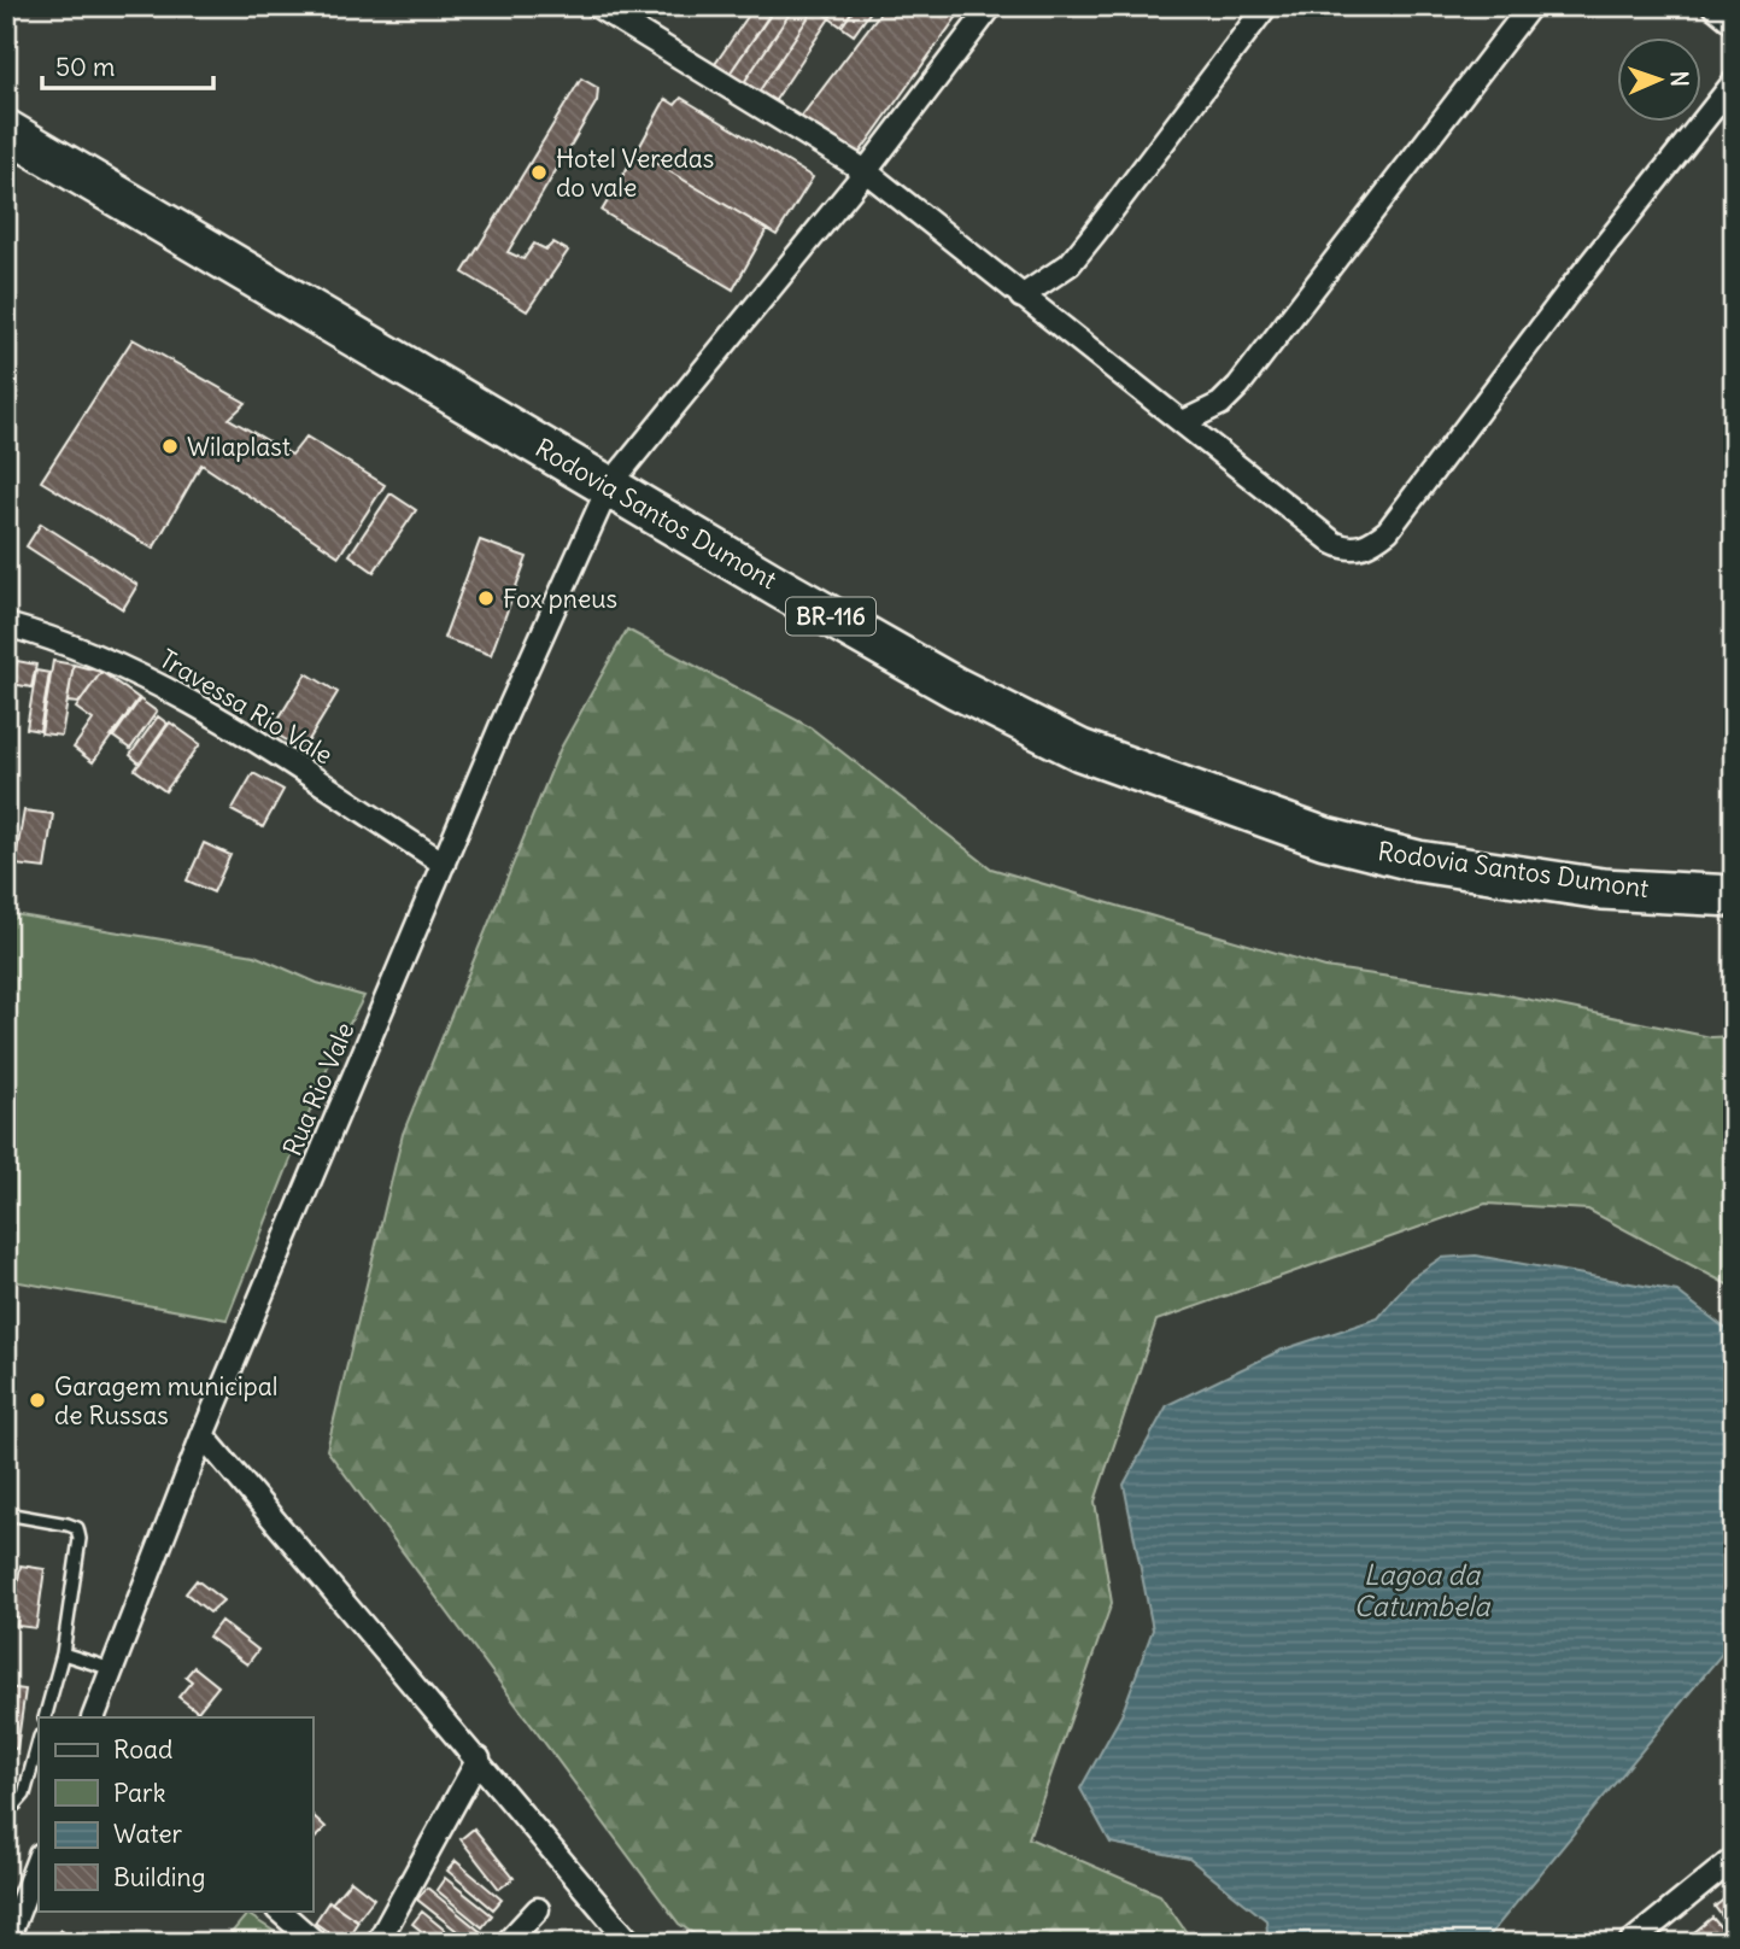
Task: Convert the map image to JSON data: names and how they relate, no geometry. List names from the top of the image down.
{
  "streets": {
    "highway": ["Rodovia Santos Dumont", "BR-116"],
    "street": ["Travessa Rio Vale", "Rua Rio Vale"]
  },
  "crossings": [
    ["Rodovia Santos Dumont", "Rua Rio Vale"],
    ["Travessa Rio Vale", "Rua Rio Vale"]
  ],
  "water": ["Lagoa da Catumbela"],
  "places": [
    "Hotel Veredas do vale",
    "Wilaplast",
    "Fox pneus",
    "Garagem municipal de Russas"
  ],
  "legend": [
    "Road",
    "Park",
    "Water",
    "Building"
  ],
  "scale_bar": "50 m",
  "north": "right"
}
